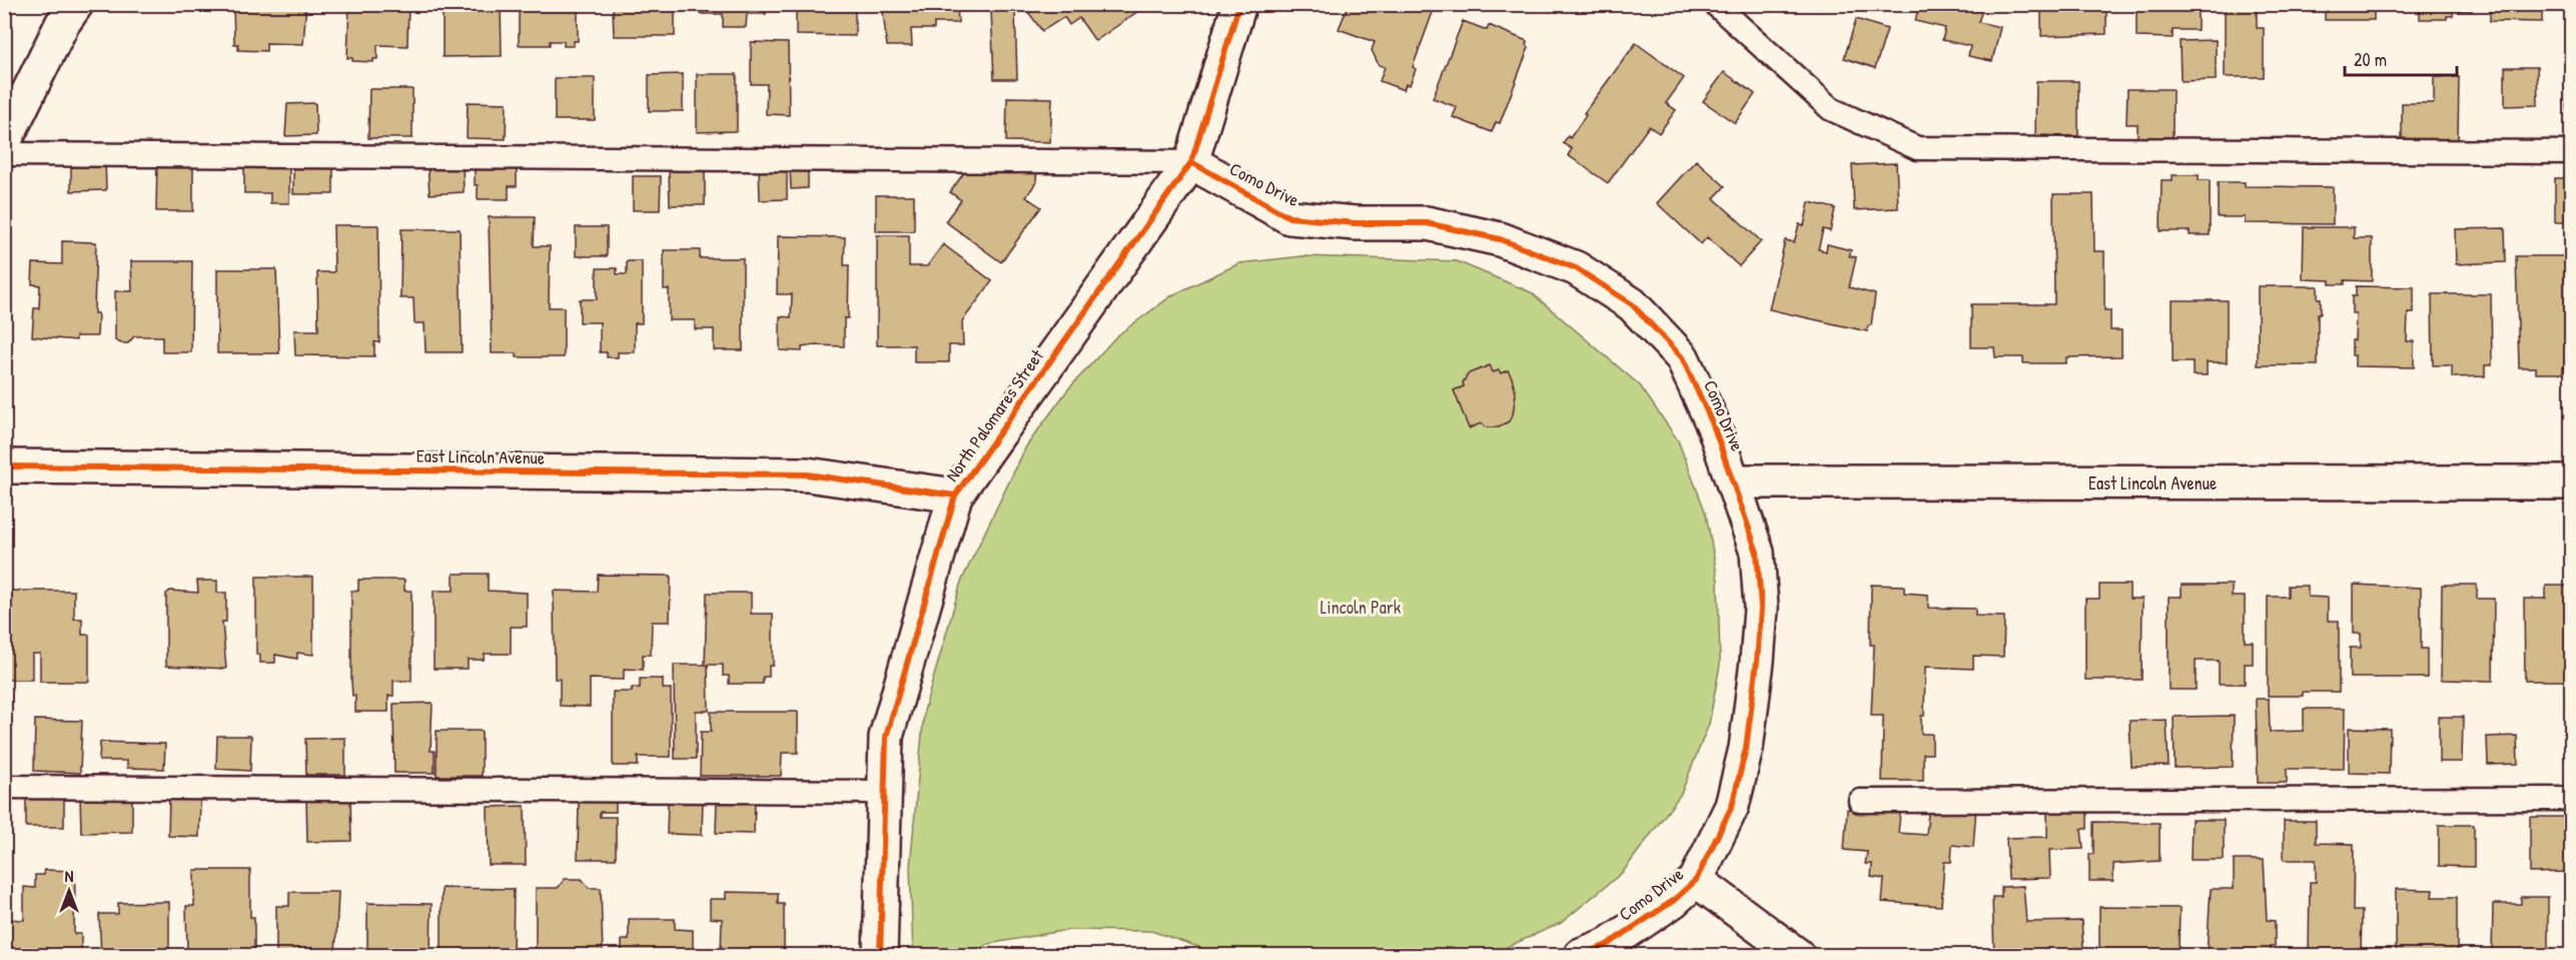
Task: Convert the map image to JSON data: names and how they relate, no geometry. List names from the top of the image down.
{
  "streets": {
    "street": ["Como Drive", "North Palomares Street", "East Lincoln Avenue"]
  },
  "crossings": [
    ["Como Drive", "North Palomares Street"],
    ["Como Drive", "East Lincoln Avenue"],
    ["North Palomares Street", "East Lincoln Avenue"]
  ],
  "parks": ["Lincoln Park"],
  "scale_bar": "20 m",
  "north": "top"
}
